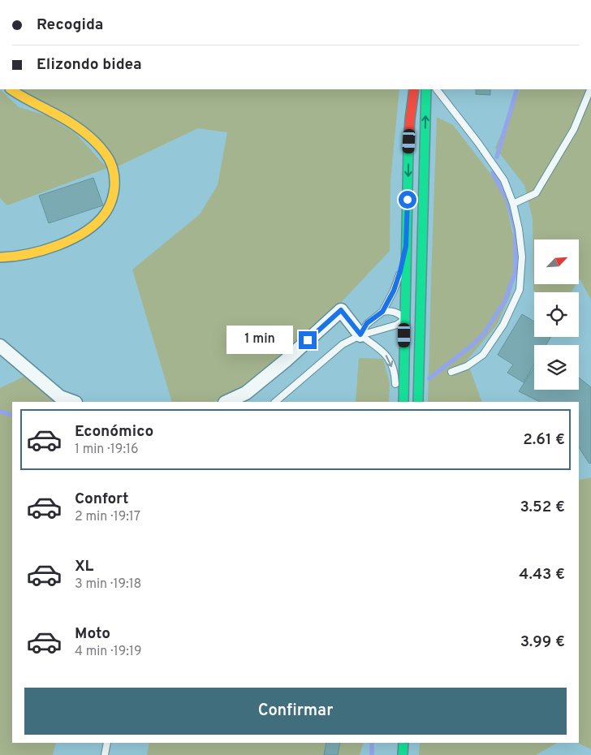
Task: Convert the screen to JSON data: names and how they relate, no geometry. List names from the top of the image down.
{
  "north": "top right",
  "page": {
    "banner": ["Recogida", "Elizondo bidea"],
    "bubble": "1 min",
    "list": [
      {
        "name": "Económico",
        "note": "1 min · 19:16",
        "value": "2.61 €"
      },
      {
        "name": "Confort",
        "note": "2 min · 19:17",
        "value": "3.52 €"
      },
      {
        "name": "XL",
        "note": "3 min · 19:18",
        "value": "4.43 €"
      },
      {
        "name": "Moto",
        "note": "4 min · 19:19",
        "value": "3.99 €"
      }
    ],
    "buttons": "Confirmar"
  }
}
